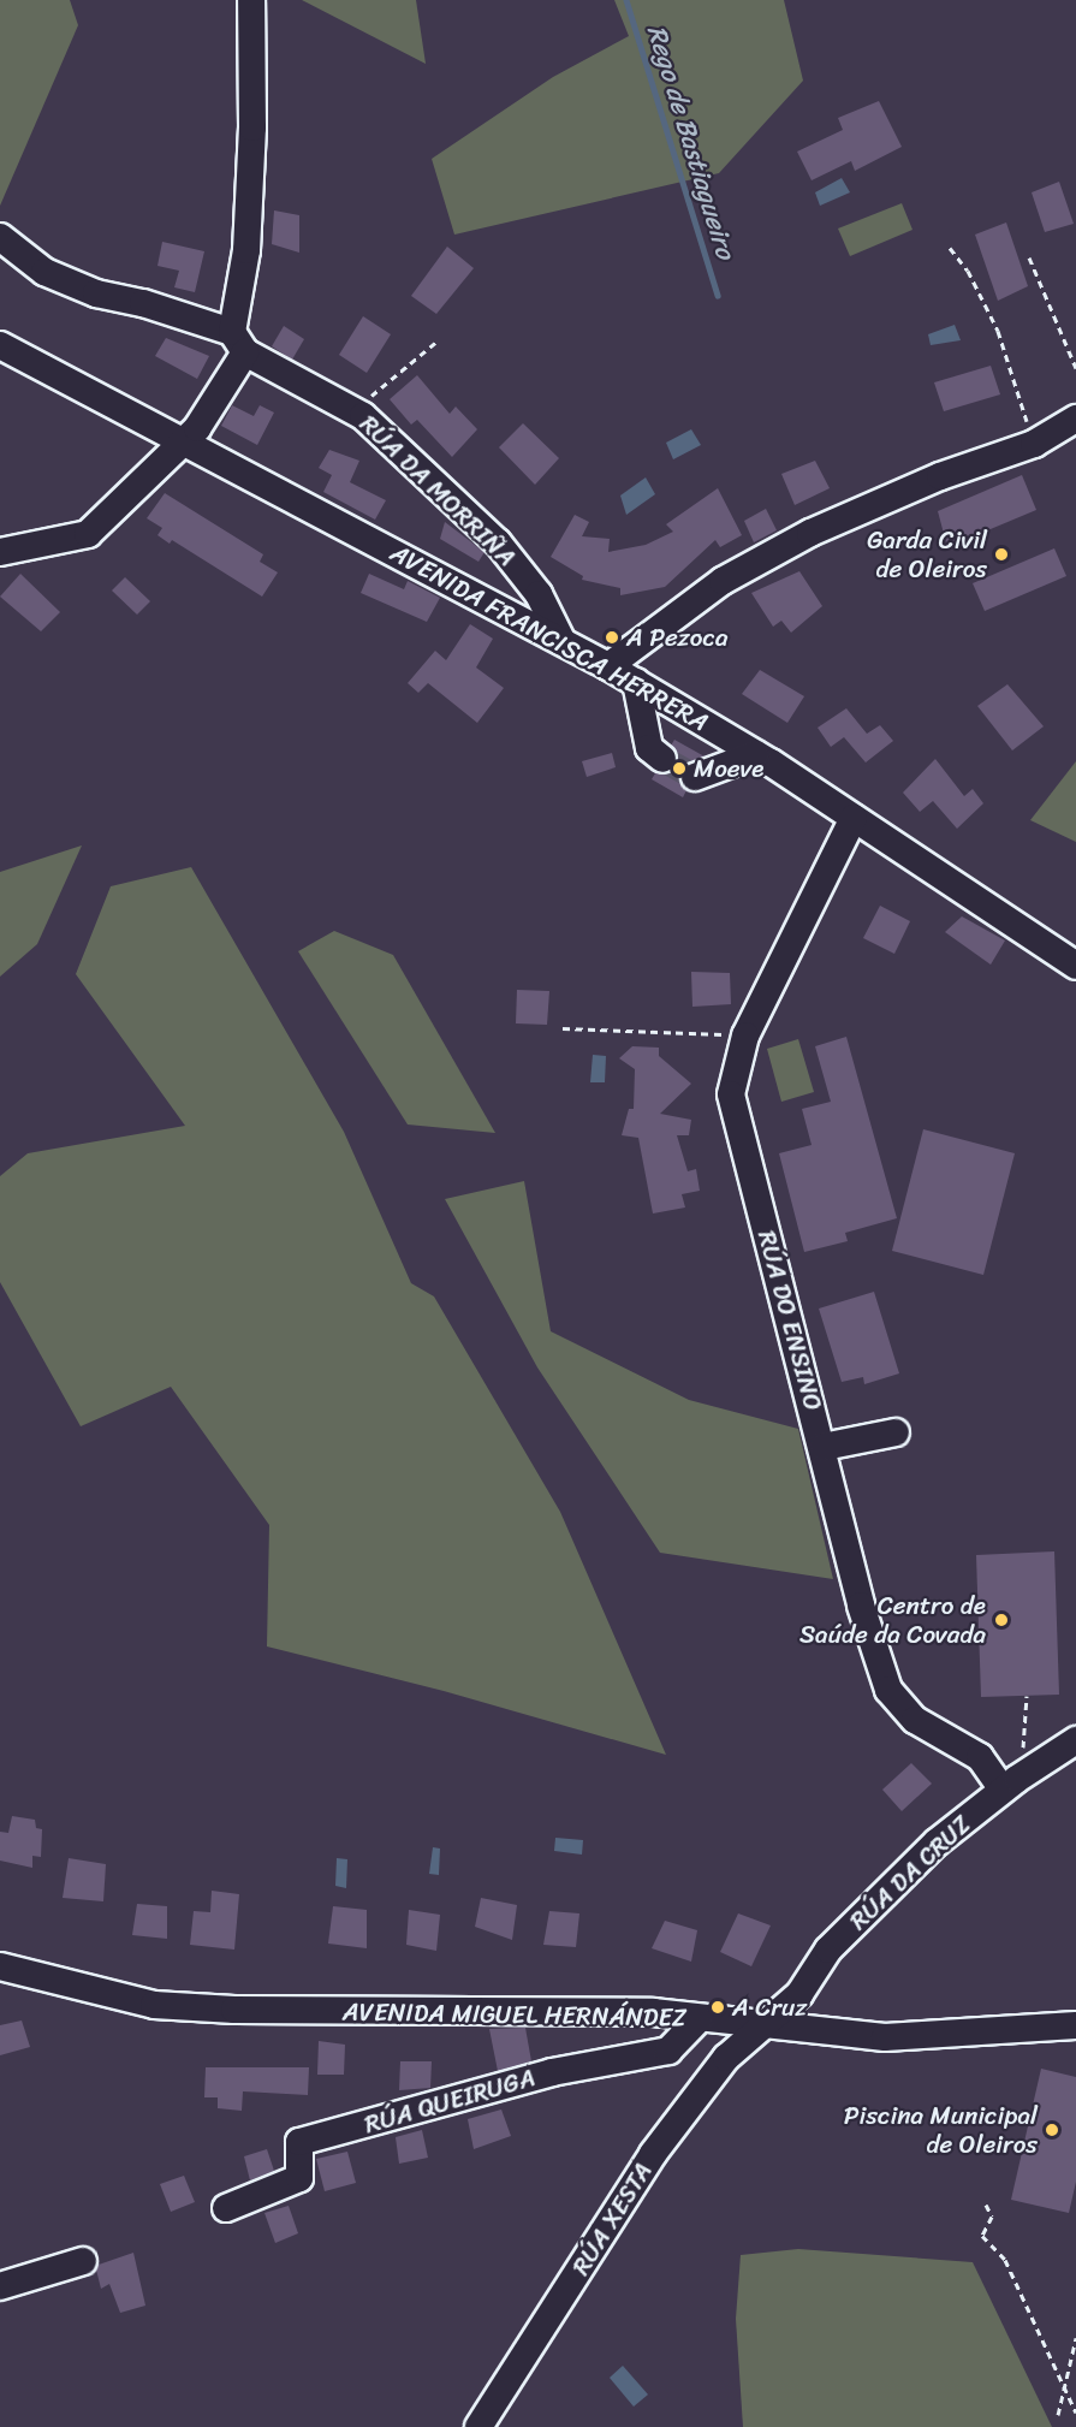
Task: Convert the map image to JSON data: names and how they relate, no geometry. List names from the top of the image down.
{
  "streets": {
    "street": [
      "RÚA DA MORRIÑA",
      "AVENIDA FRANCISCA HERRERA",
      "RÚA DO ENSINO",
      "RÚA DA CRUZ",
      "AVENIDA MIGUEL HERNÁNDEZ",
      "RÚA QUEIRUGA",
      "RÚA XESTA"
    ]
  },
  "crossings": [
    ["RÚA DA MORRIÑA", "AVENIDA FRANCISCA HERRERA"],
    ["AVENIDA FRANCISCA HERRERA", "RÚA DO ENSINO"],
    ["RÚA DO ENSINO", "RÚA DA CRUZ"],
    ["RÚA DA CRUZ", "AVENIDA MIGUEL HERNÁNDEZ"],
    ["RÚA DA CRUZ", "RÚA XESTA"],
    ["AVENIDA MIGUEL HERNÁNDEZ", "RÚA QUEIRUGA"],
    ["AVENIDA MIGUEL HERNÁNDEZ", "RÚA XESTA"]
  ],
  "water": ["Rego de Bastiagueiro"],
  "places": [
    "Garda Civil de Oleiros",
    "A Pezoca",
    "Moeve",
    "Centro de Saúde da Covada",
    "A Cruz",
    "Piscina Municipal de Oleiros"
  ]
}
